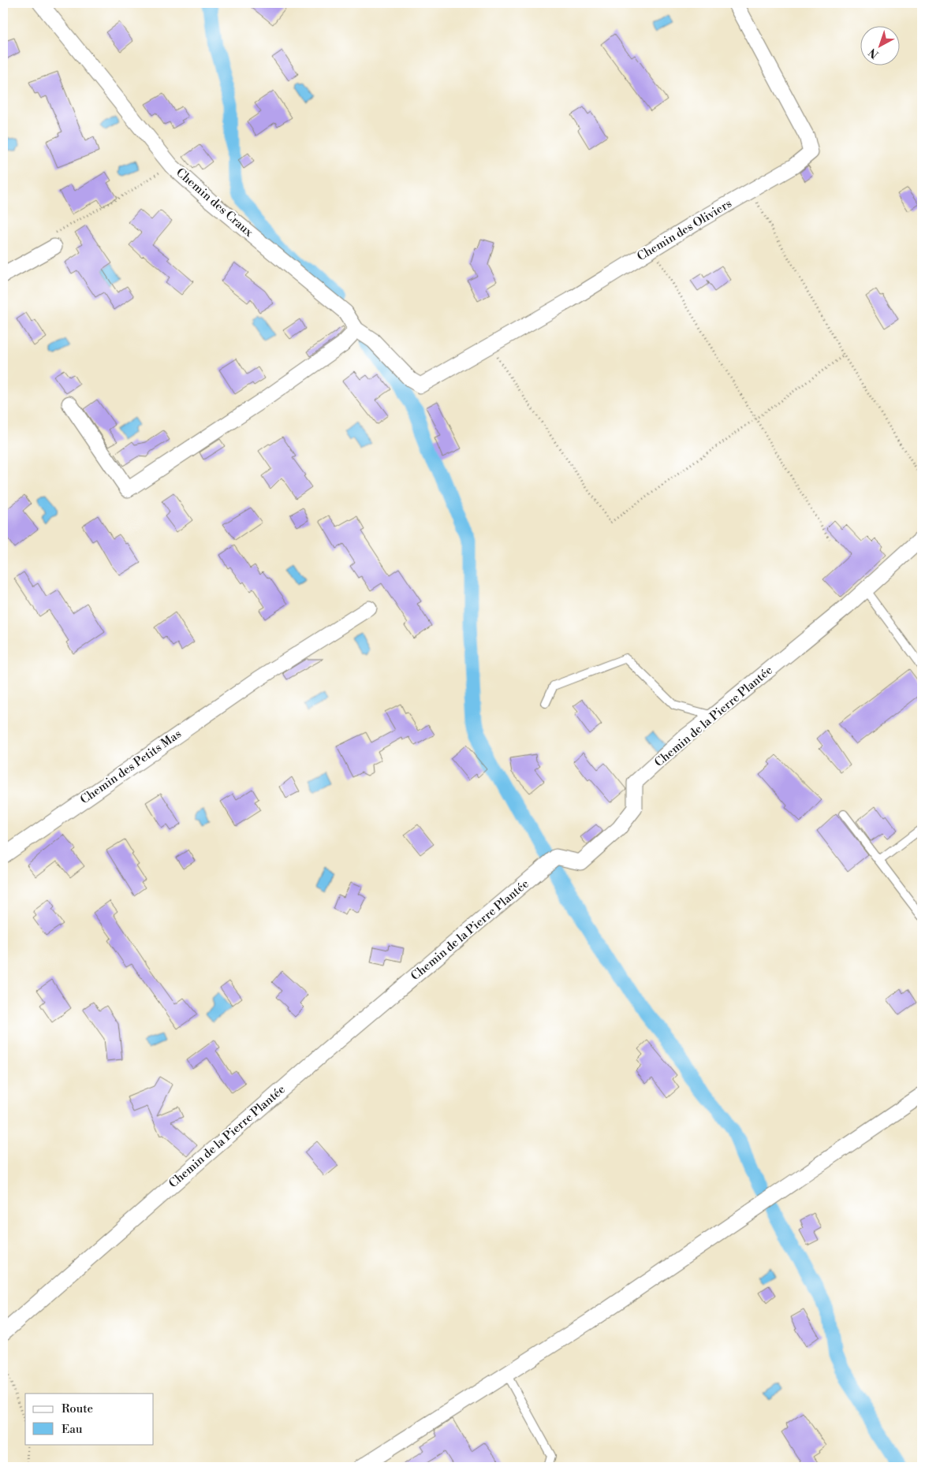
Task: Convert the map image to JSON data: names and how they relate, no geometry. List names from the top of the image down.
{
  "streets": {
    "street": [
      "Chemin des Craux",
      "Chemin des Oliviers",
      "Chemin de la Pierre Plantée",
      "Chemin des Petits Mas"
    ]
  },
  "crossings": [
    ["Chemin des Craux", "Chemin des Oliviers"]
  ],
  "legend": ["Route", "Eau"],
  "north": "bottom left"
}
